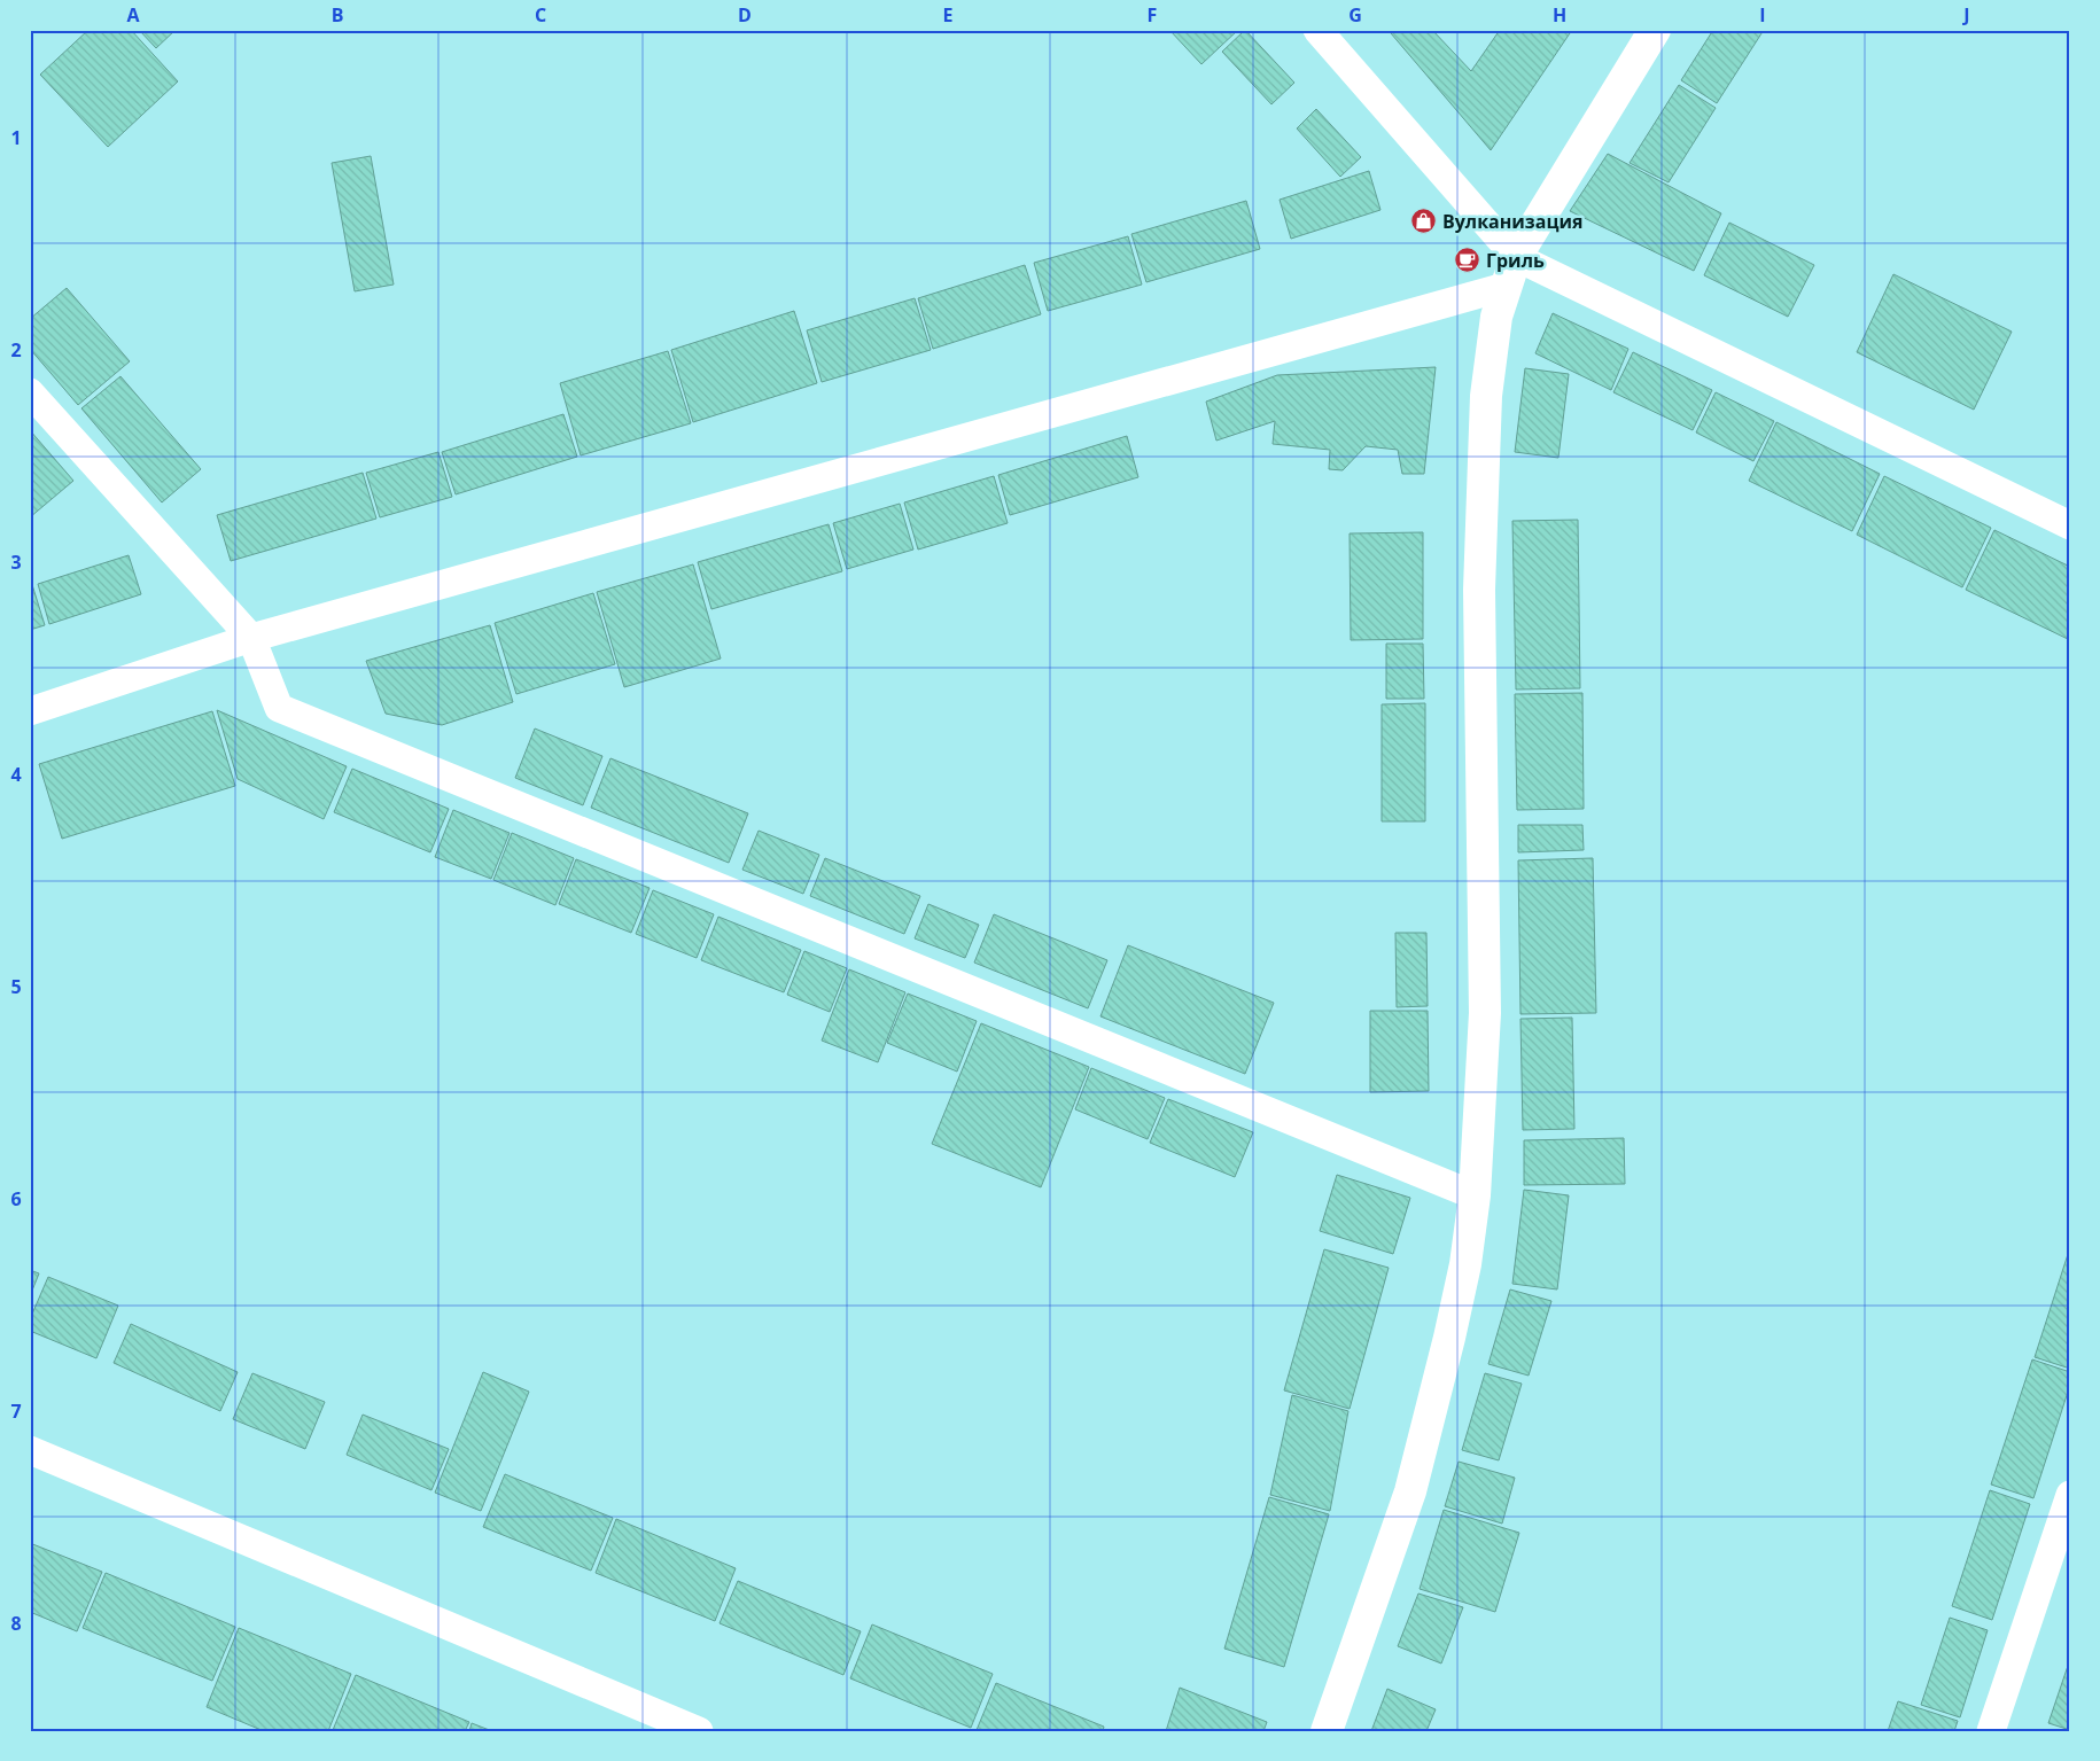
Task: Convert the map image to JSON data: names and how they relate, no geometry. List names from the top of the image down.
{
  "places": {
    "shop": ["Вулканизация"],
    "cafe": ["Гриль"]
  },
  "grid": {
    "columns": [
      "A",
      "B",
      "C",
      "D",
      "E",
      "F",
      "G",
      "H",
      "I",
      "J"
    ],
    "rows": [
      "1",
      "2",
      "3",
      "4",
      "5",
      "6",
      "7",
      "8"
    ]
  }
}
